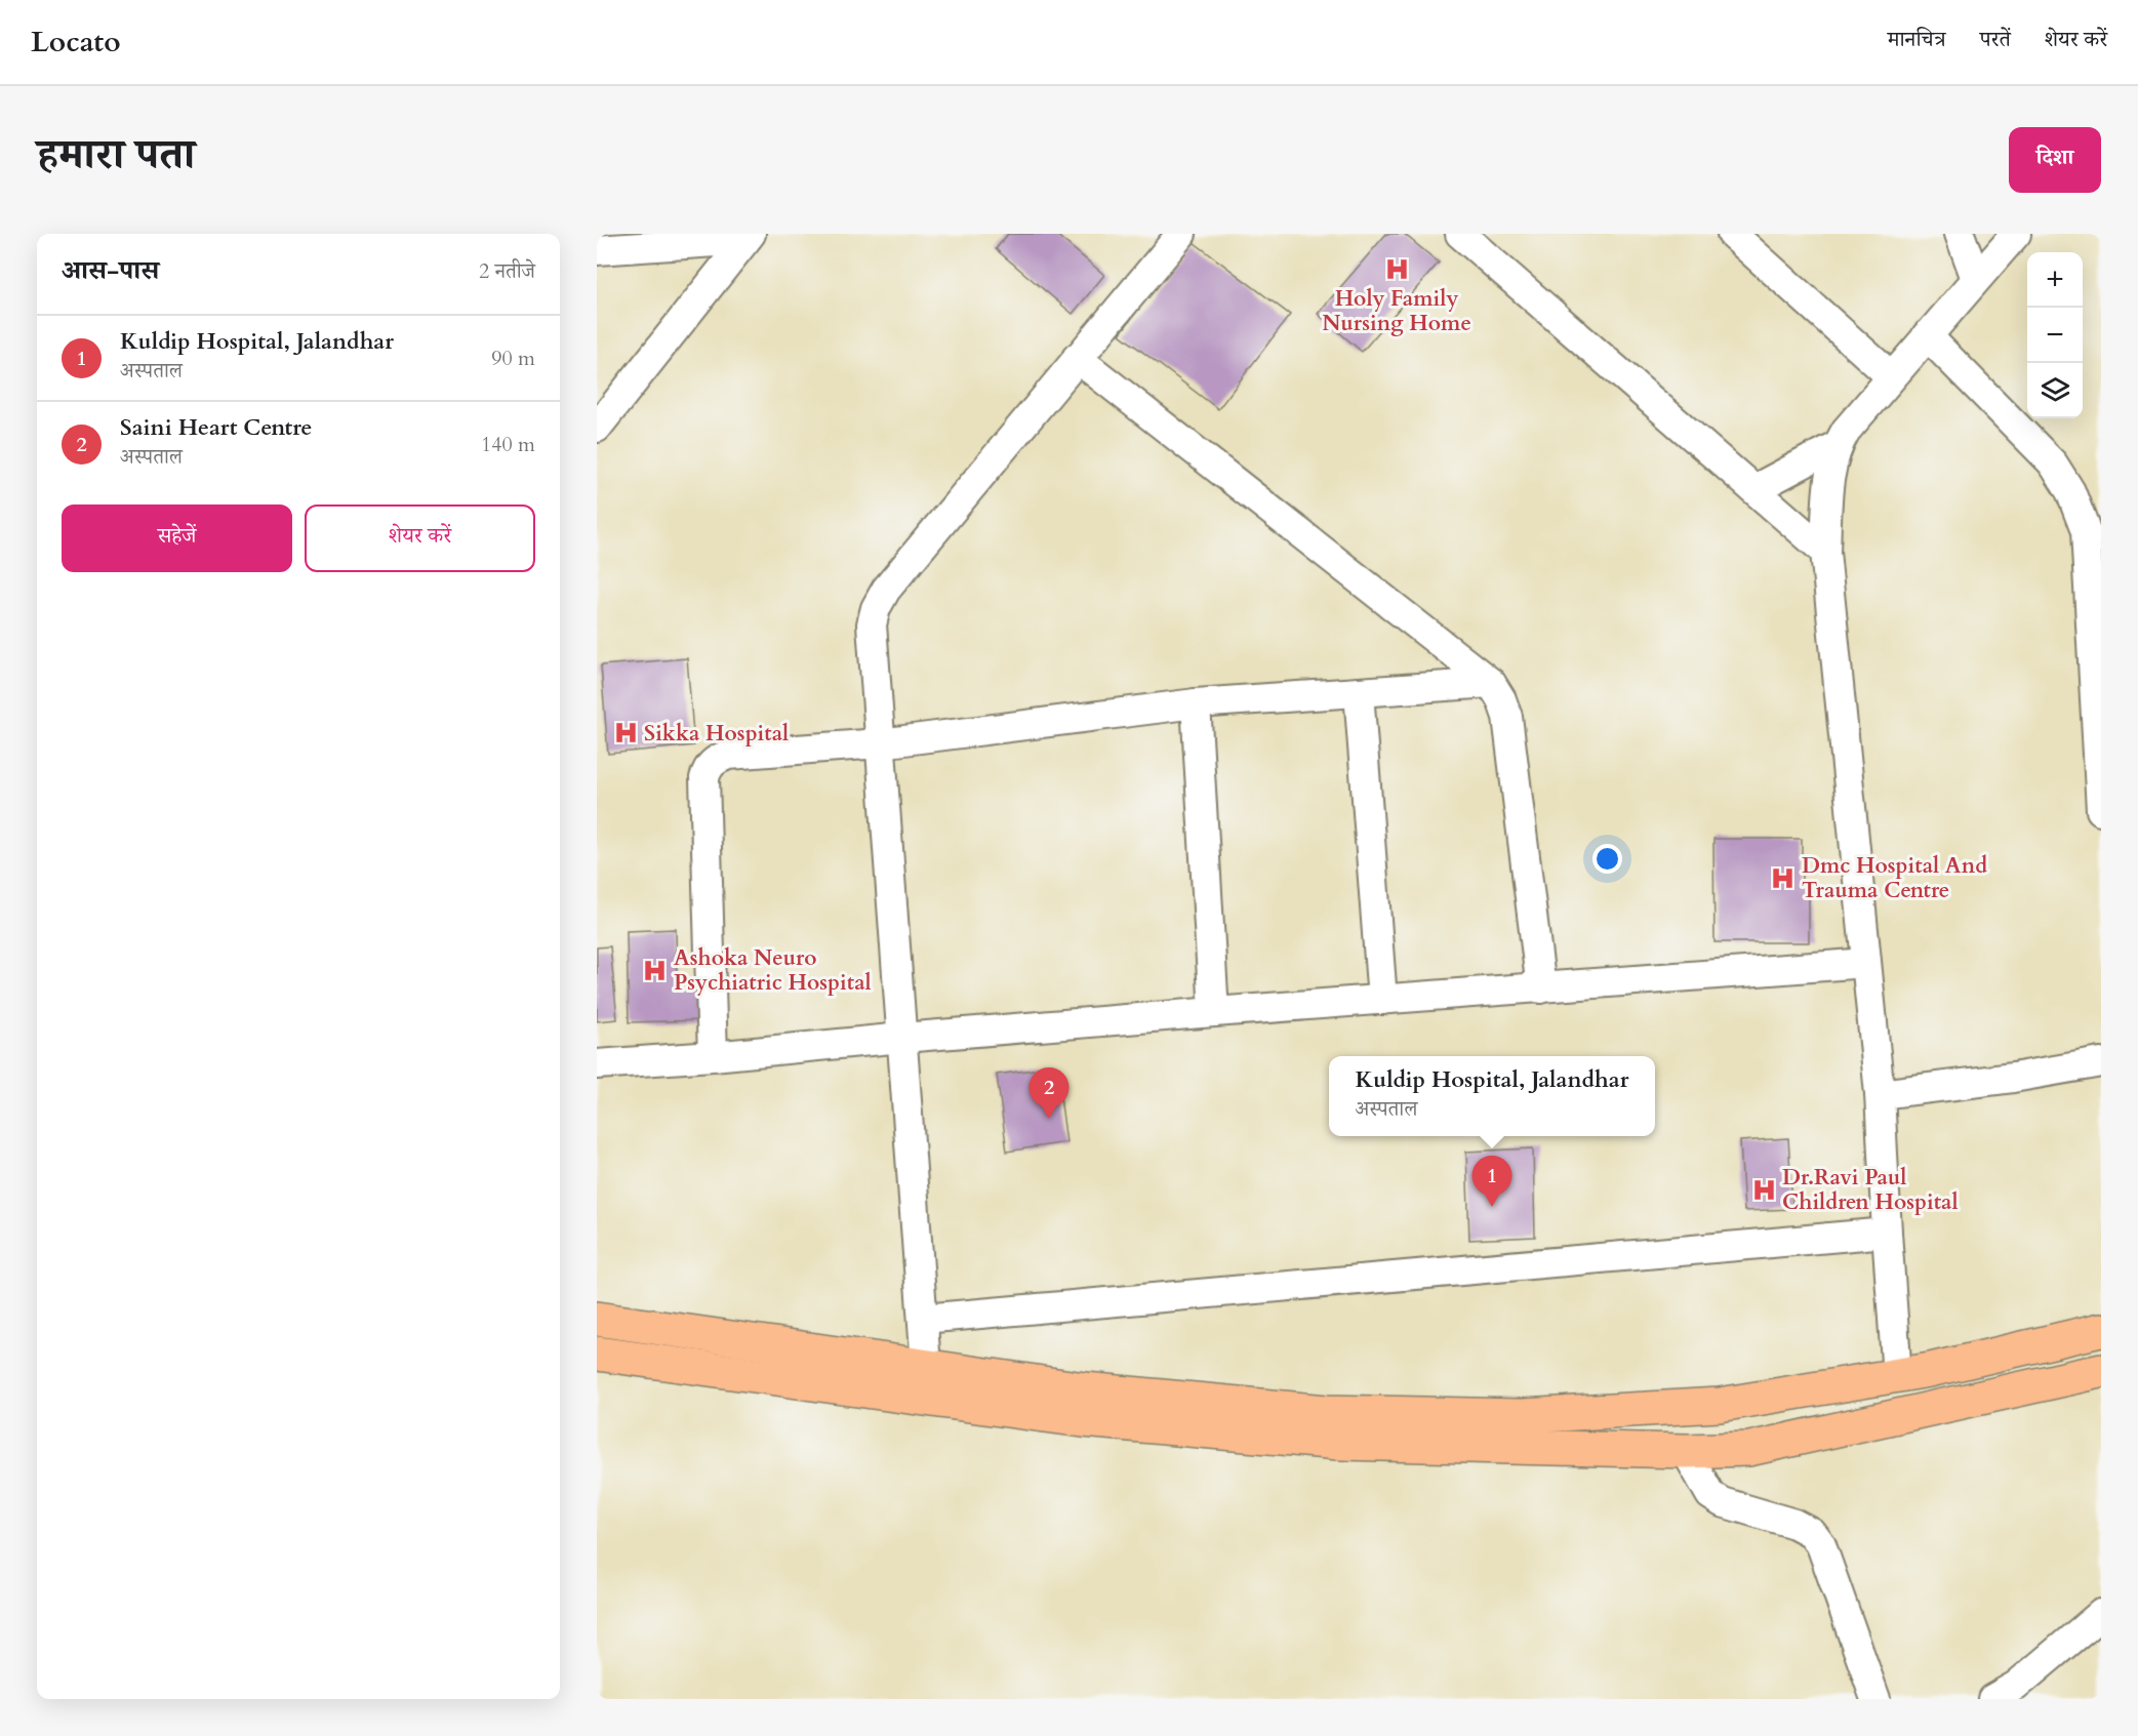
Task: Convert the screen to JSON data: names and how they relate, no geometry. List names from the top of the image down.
{
  "places": {
    "hospital": [
      "Holy Family Nursing Home",
      "Sikka Hospital",
      "Dmc Hospital And Trauma Centre",
      "Ashoka Neuro Psychiatric Hospital",
      "Dr.Ravi Paul Children Hospital"
    ]
  },
  "page": {
    "header": "Locato",
    "nav": ["मानचित्र", "परतें", "शेयर करें"],
    "title": "हमारा पता",
    "buttons": [
      "दिशा",
      ["सहेजें", "शेयर करें"]
    ],
    "heading": ["आस-पास", "2 नतीजे"],
    "map_buttons": ["+", "−"],
    "list": [
      {
        "mark": "1",
        "name": "Kuldip Hospital, Jalandhar",
        "note": "अस्पताल",
        "value": "90 m"
      },
      {
        "mark": "2",
        "name": "Saini Heart Centre",
        "note": "अस्पताल",
        "value": "140 m"
      }
    ],
    "popup": ["Kuldip Hospital, Jalandhar", "अस्पताल"],
    "pins": ["2", "1"]
  }
}
